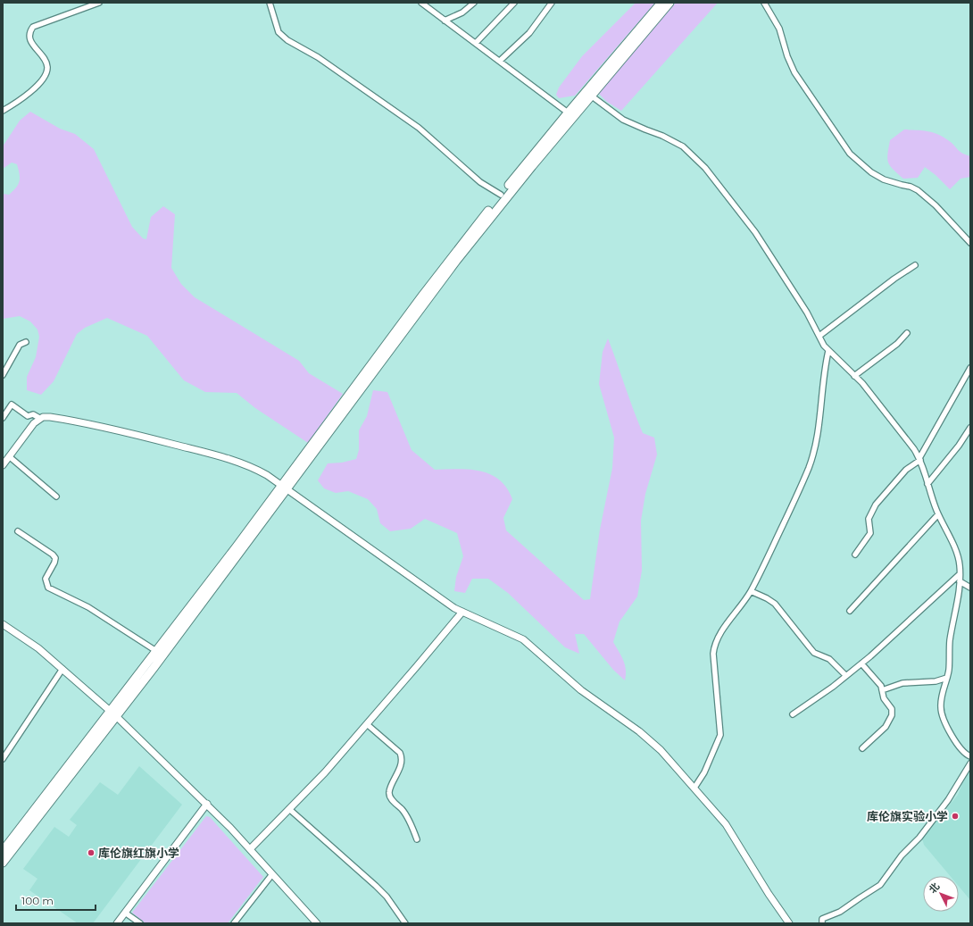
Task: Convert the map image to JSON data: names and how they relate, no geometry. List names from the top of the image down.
{
  "places": ["库伦旗实验小学", "库伦旗红旗小学"],
  "scale_bar": "100 m",
  "north": "top left"
}
